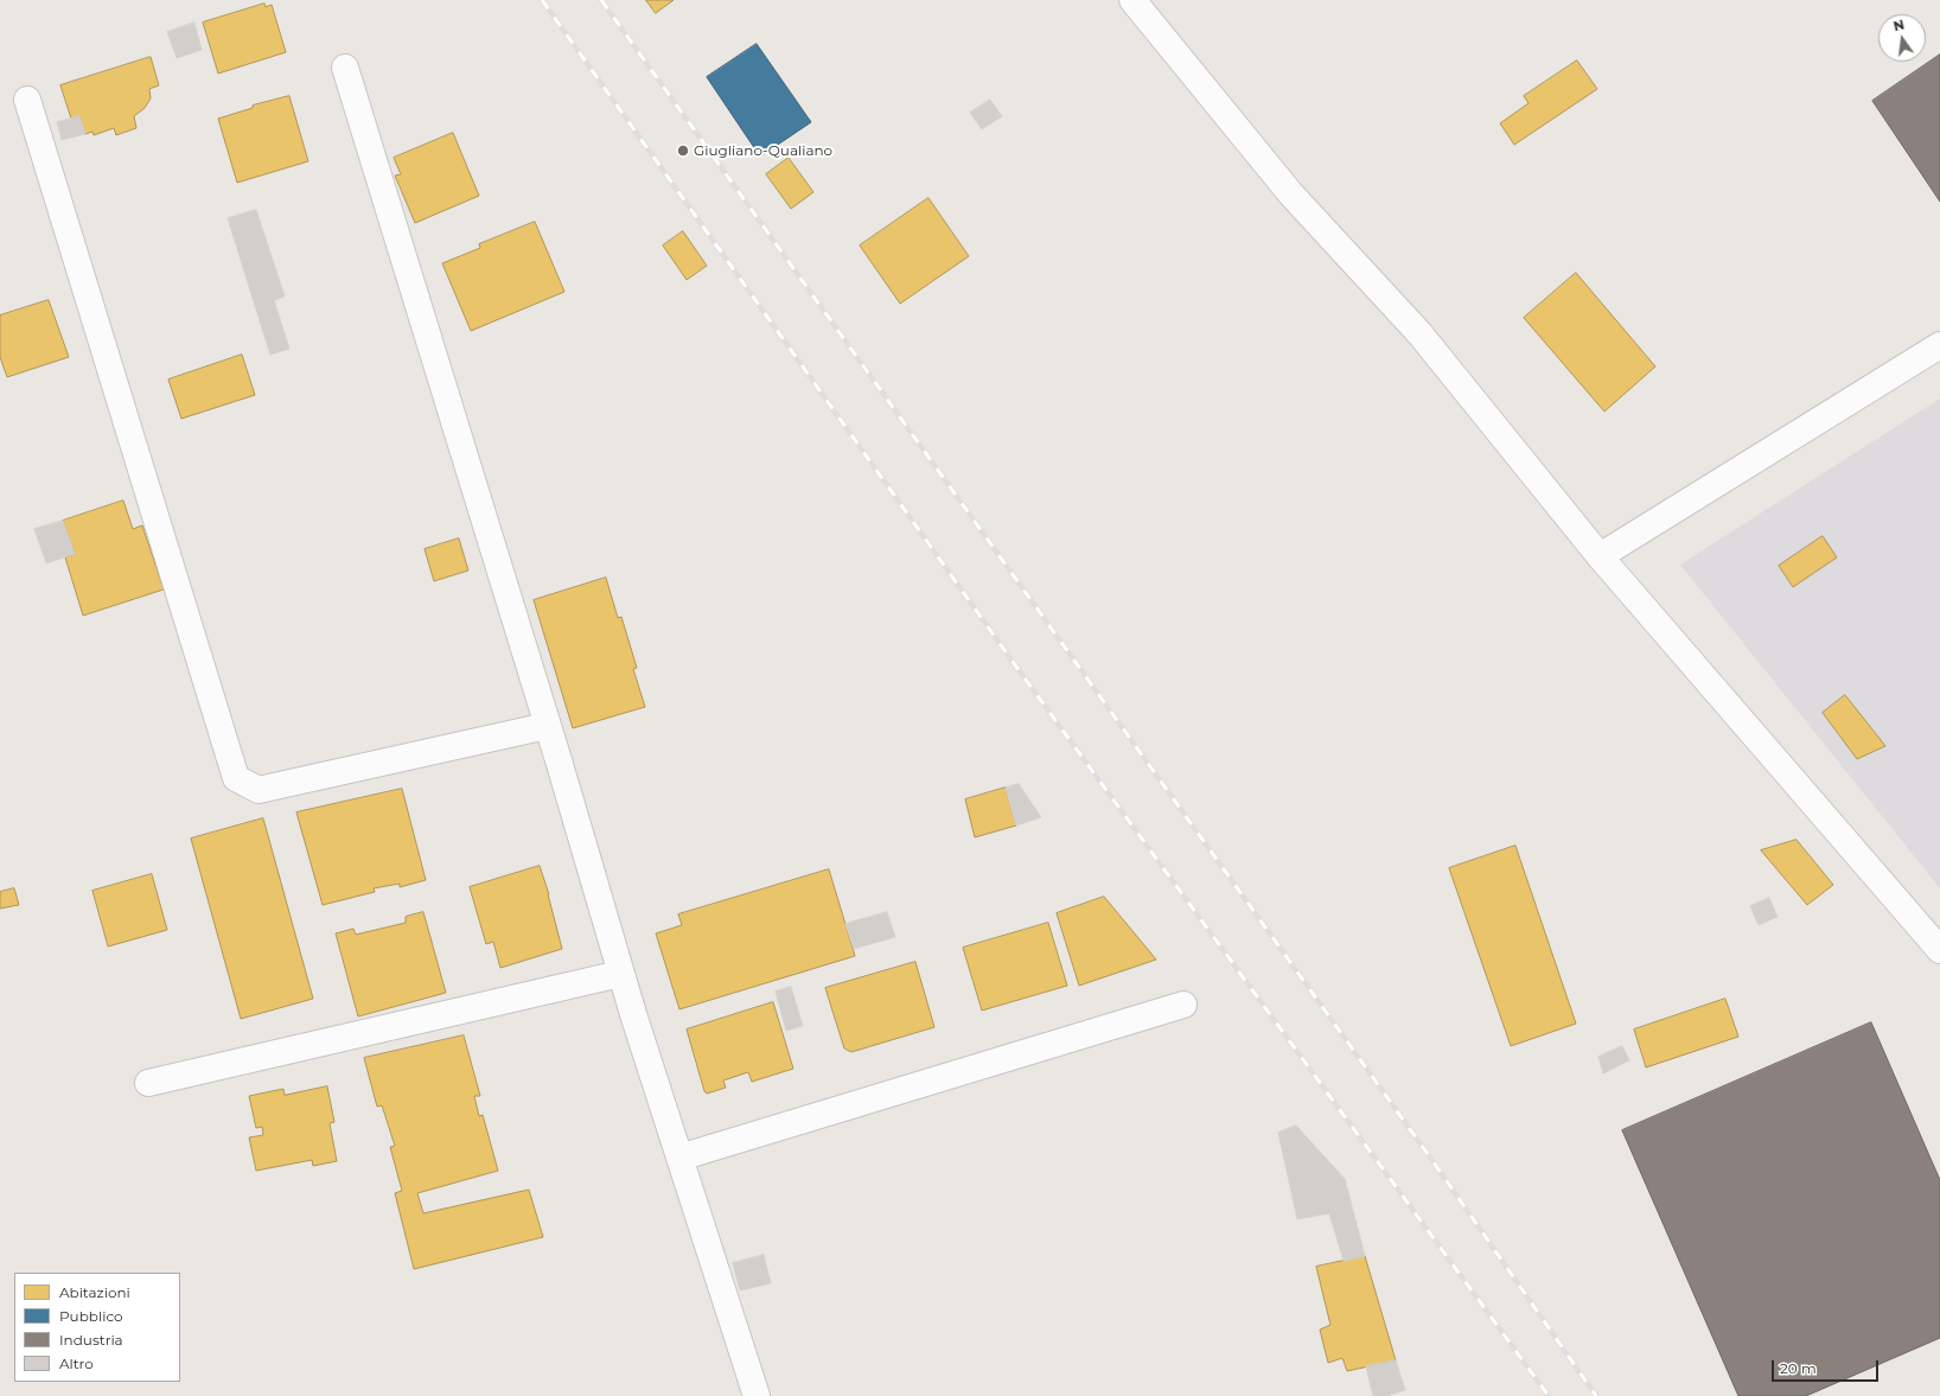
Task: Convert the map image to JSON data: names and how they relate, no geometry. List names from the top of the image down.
{
  "places": ["Giugliano-Qualiano"],
  "legend": [
    "Abitazioni",
    "Pubblico",
    "Industria",
    "Altro"
  ],
  "scale_bar": "20 m",
  "north": "top"
}
